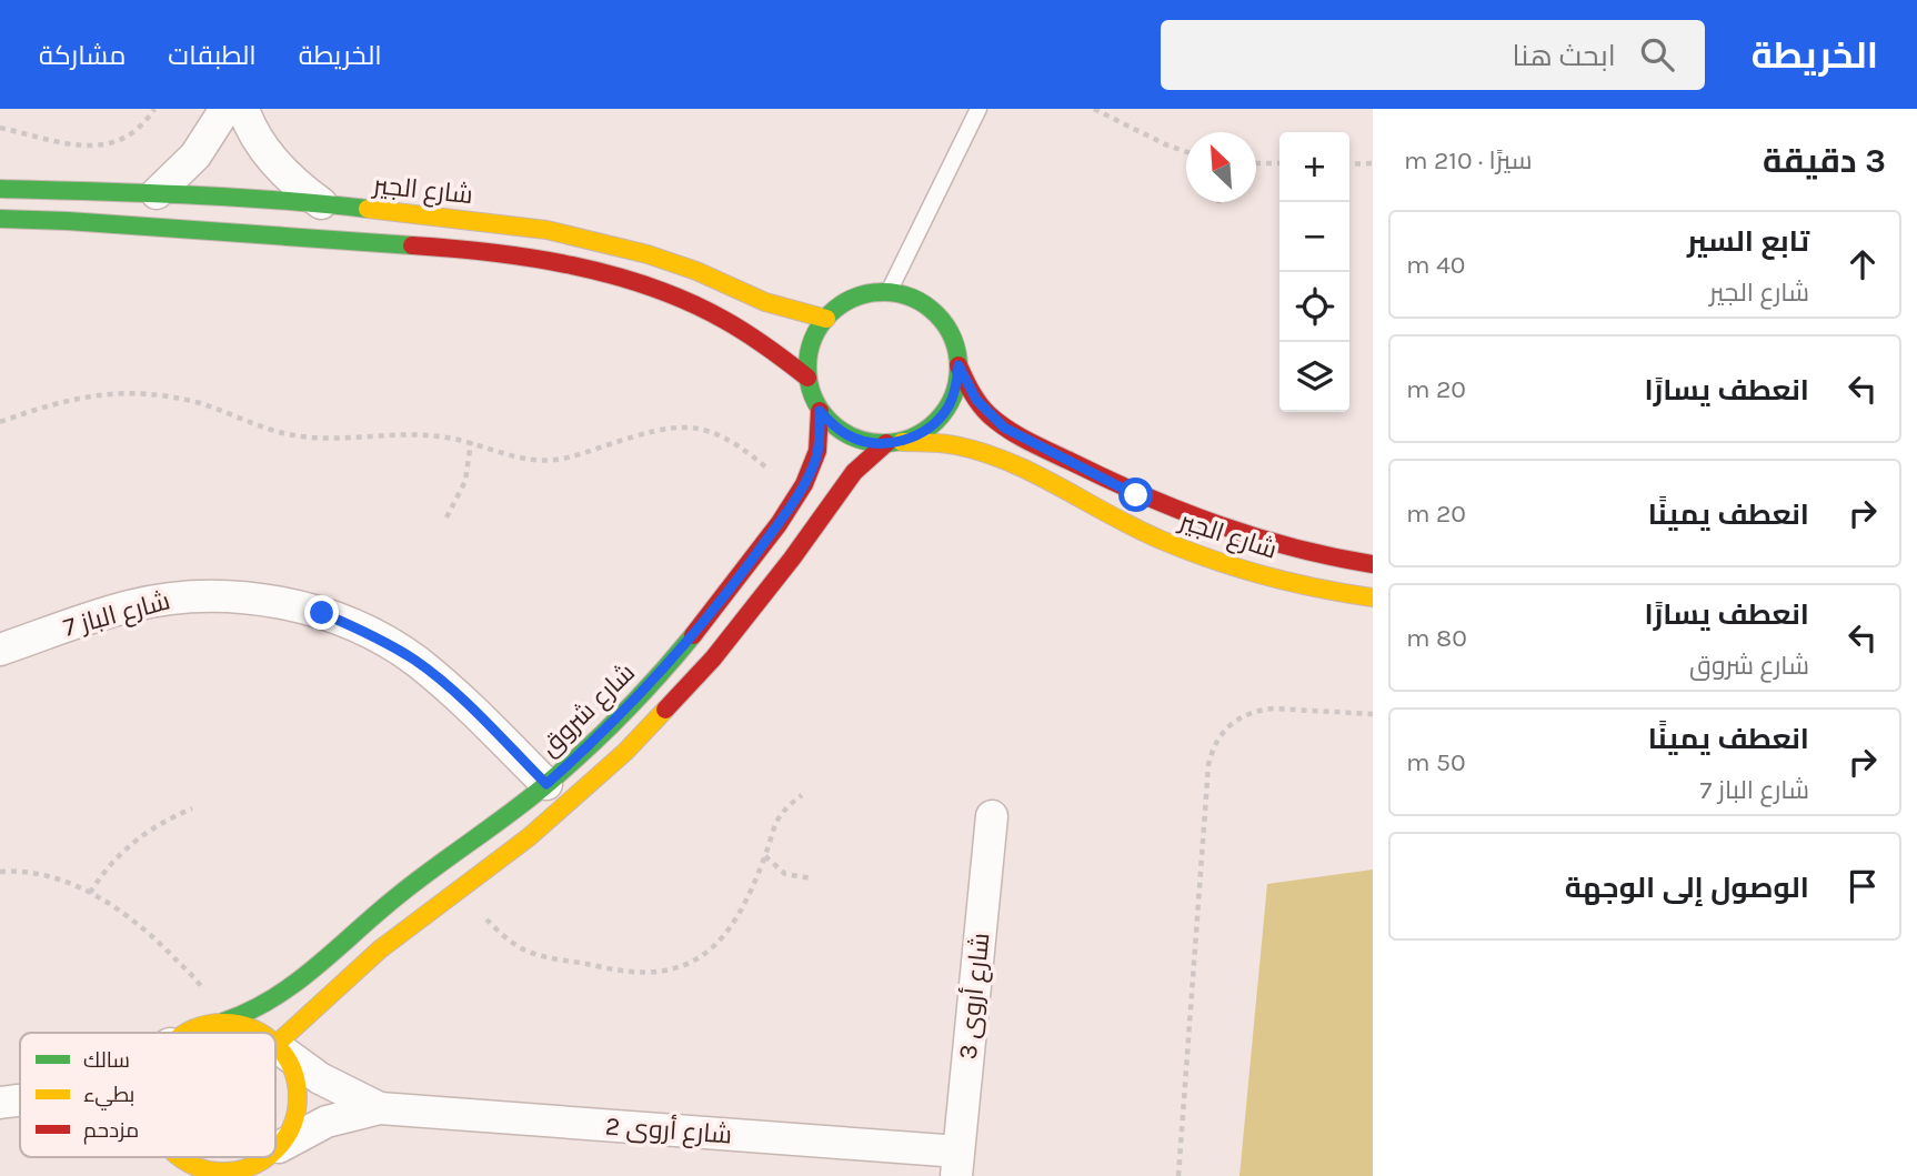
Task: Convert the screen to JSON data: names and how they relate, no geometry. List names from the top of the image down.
{
  "streets": {
    "street": [
      "شارع الجير",
      "شارع الباز 7",
      "شارع شروق",
      "شارع أروى 3",
      "شارع أروى 2"
    ]
  },
  "crossings": [
    ["شارع الجير", "شارع شروق"],
    ["شارع الباز 7", "شارع شروق"],
    ["شارع أروى 3", "شارع أروى 2"]
  ],
  "legend": ["سالك", "بطيء", "مزدحم"],
  "north": "top left",
  "page": {
    "header": "الخريطة",
    "search": "ابحث هنا",
    "nav": ["الخريطة", "الطبقات", "مشاركة"],
    "heading": ["3 دقيقة", "سيرًا · 210 m"],
    "map_buttons": ["+", "−"],
    "list": [
      ["تابع السير", "شارع الجير", "40 m"],
      ["انعطف يسارًا", "20 m"],
      ["انعطف يمينًا", "20 m"],
      ["انعطف يسارًا", "شارع شروق", "80 m"],
      ["انعطف يمينًا", "شارع الباز 7", "50 m"],
      "الوصول إلى الوجهة"
    ]
  }
}
